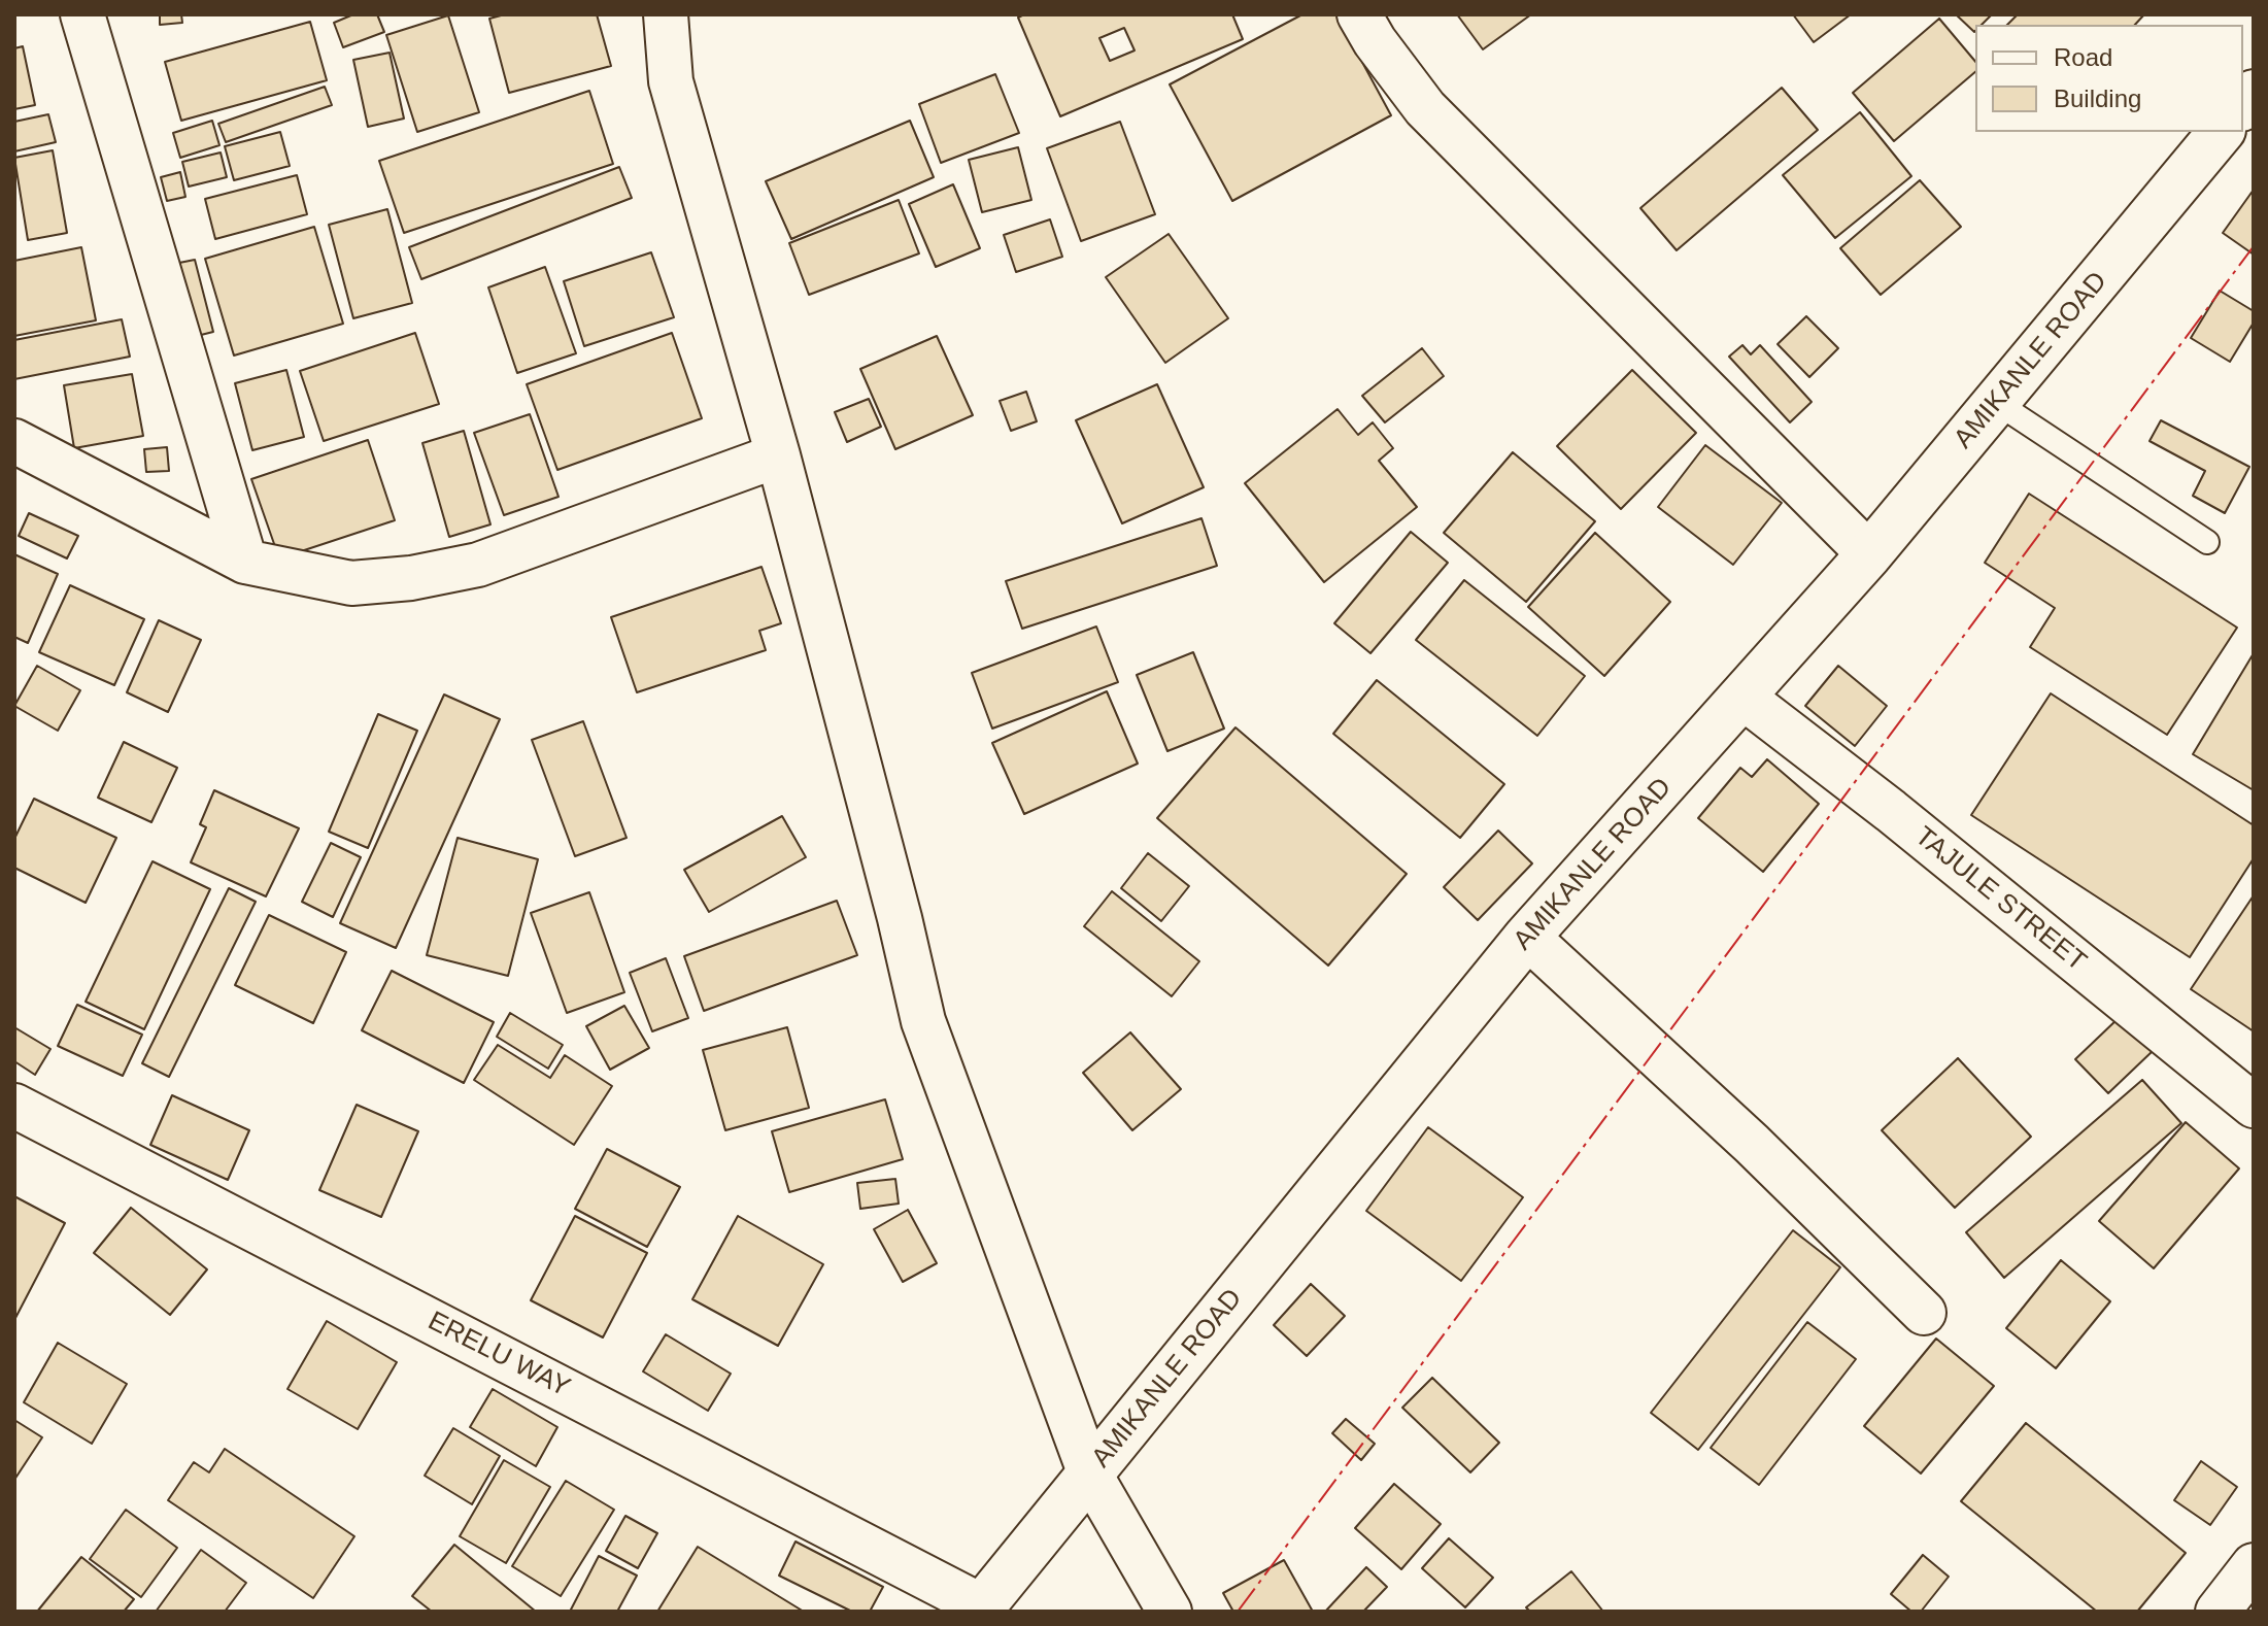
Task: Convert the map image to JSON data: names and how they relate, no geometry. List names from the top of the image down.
{
  "streets": {
    "street": ["AMIKANLE ROAD", "TAJULE STREET", "ERELU WAY"]
  },
  "crossings": [
    ["AMIKANLE ROAD", "TAJULE STREET"],
    ["AMIKANLE ROAD", "ERELU WAY"]
  ],
  "legend": ["Road", "Building"]
}
